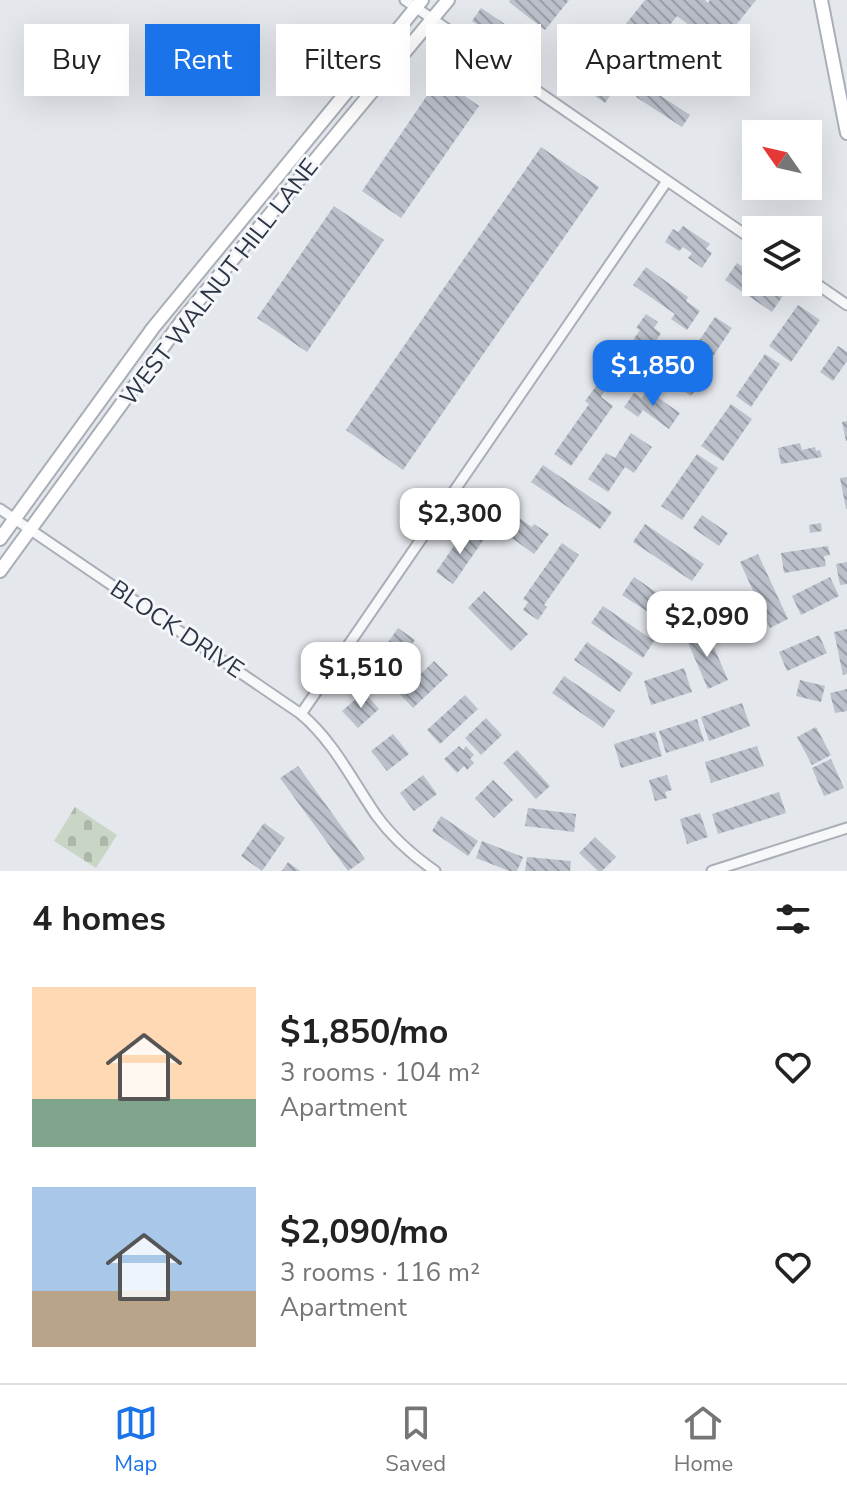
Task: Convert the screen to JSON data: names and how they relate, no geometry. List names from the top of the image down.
{
  "streets": {
    "main road": ["WEST WALNUT HILL LANE"],
    "street": ["BLOCK DRIVE"]
  },
  "crossings": [
    ["WEST WALNUT HILL LANE", "BLOCK DRIVE"]
  ],
  "north": "top left",
  "page": {
    "chip": [
      "Buy",
      "Rent",
      "Filters",
      "New",
      "Apartment"
    ],
    "price": [
      "$1,850",
      "$2,300",
      "$2,090",
      "$1,510"
    ],
    "heading": "4 homes",
    "list": [
      {
        "name": "$1,850/mo",
        "note": "3 rooms · 104 m² · Apartment"
      },
      {
        "name": "$2,090/mo",
        "note": "3 rooms · 116 m² · Apartment"
      }
    ],
    "tabs": ["Map", "Saved", "Home"]
  }
}
